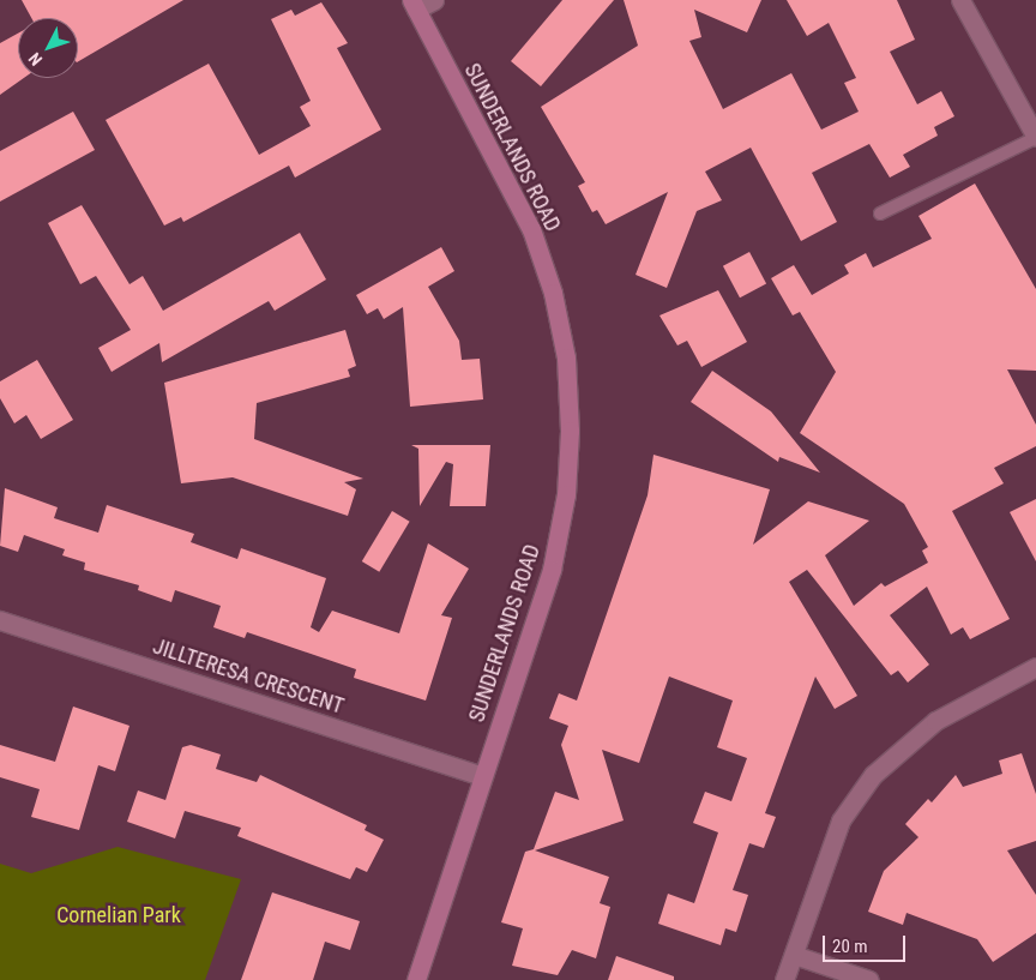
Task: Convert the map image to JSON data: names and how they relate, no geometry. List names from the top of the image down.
{
  "streets": {
    "street": ["SUNDERLANDS ROAD", "JILLTERESA CRESCENT"]
  },
  "crossings": [
    ["SUNDERLANDS ROAD", "JILLTERESA CRESCENT"]
  ],
  "parks": ["Cornelian Park"],
  "scale_bar": "20 m",
  "north": "bottom left"
}
